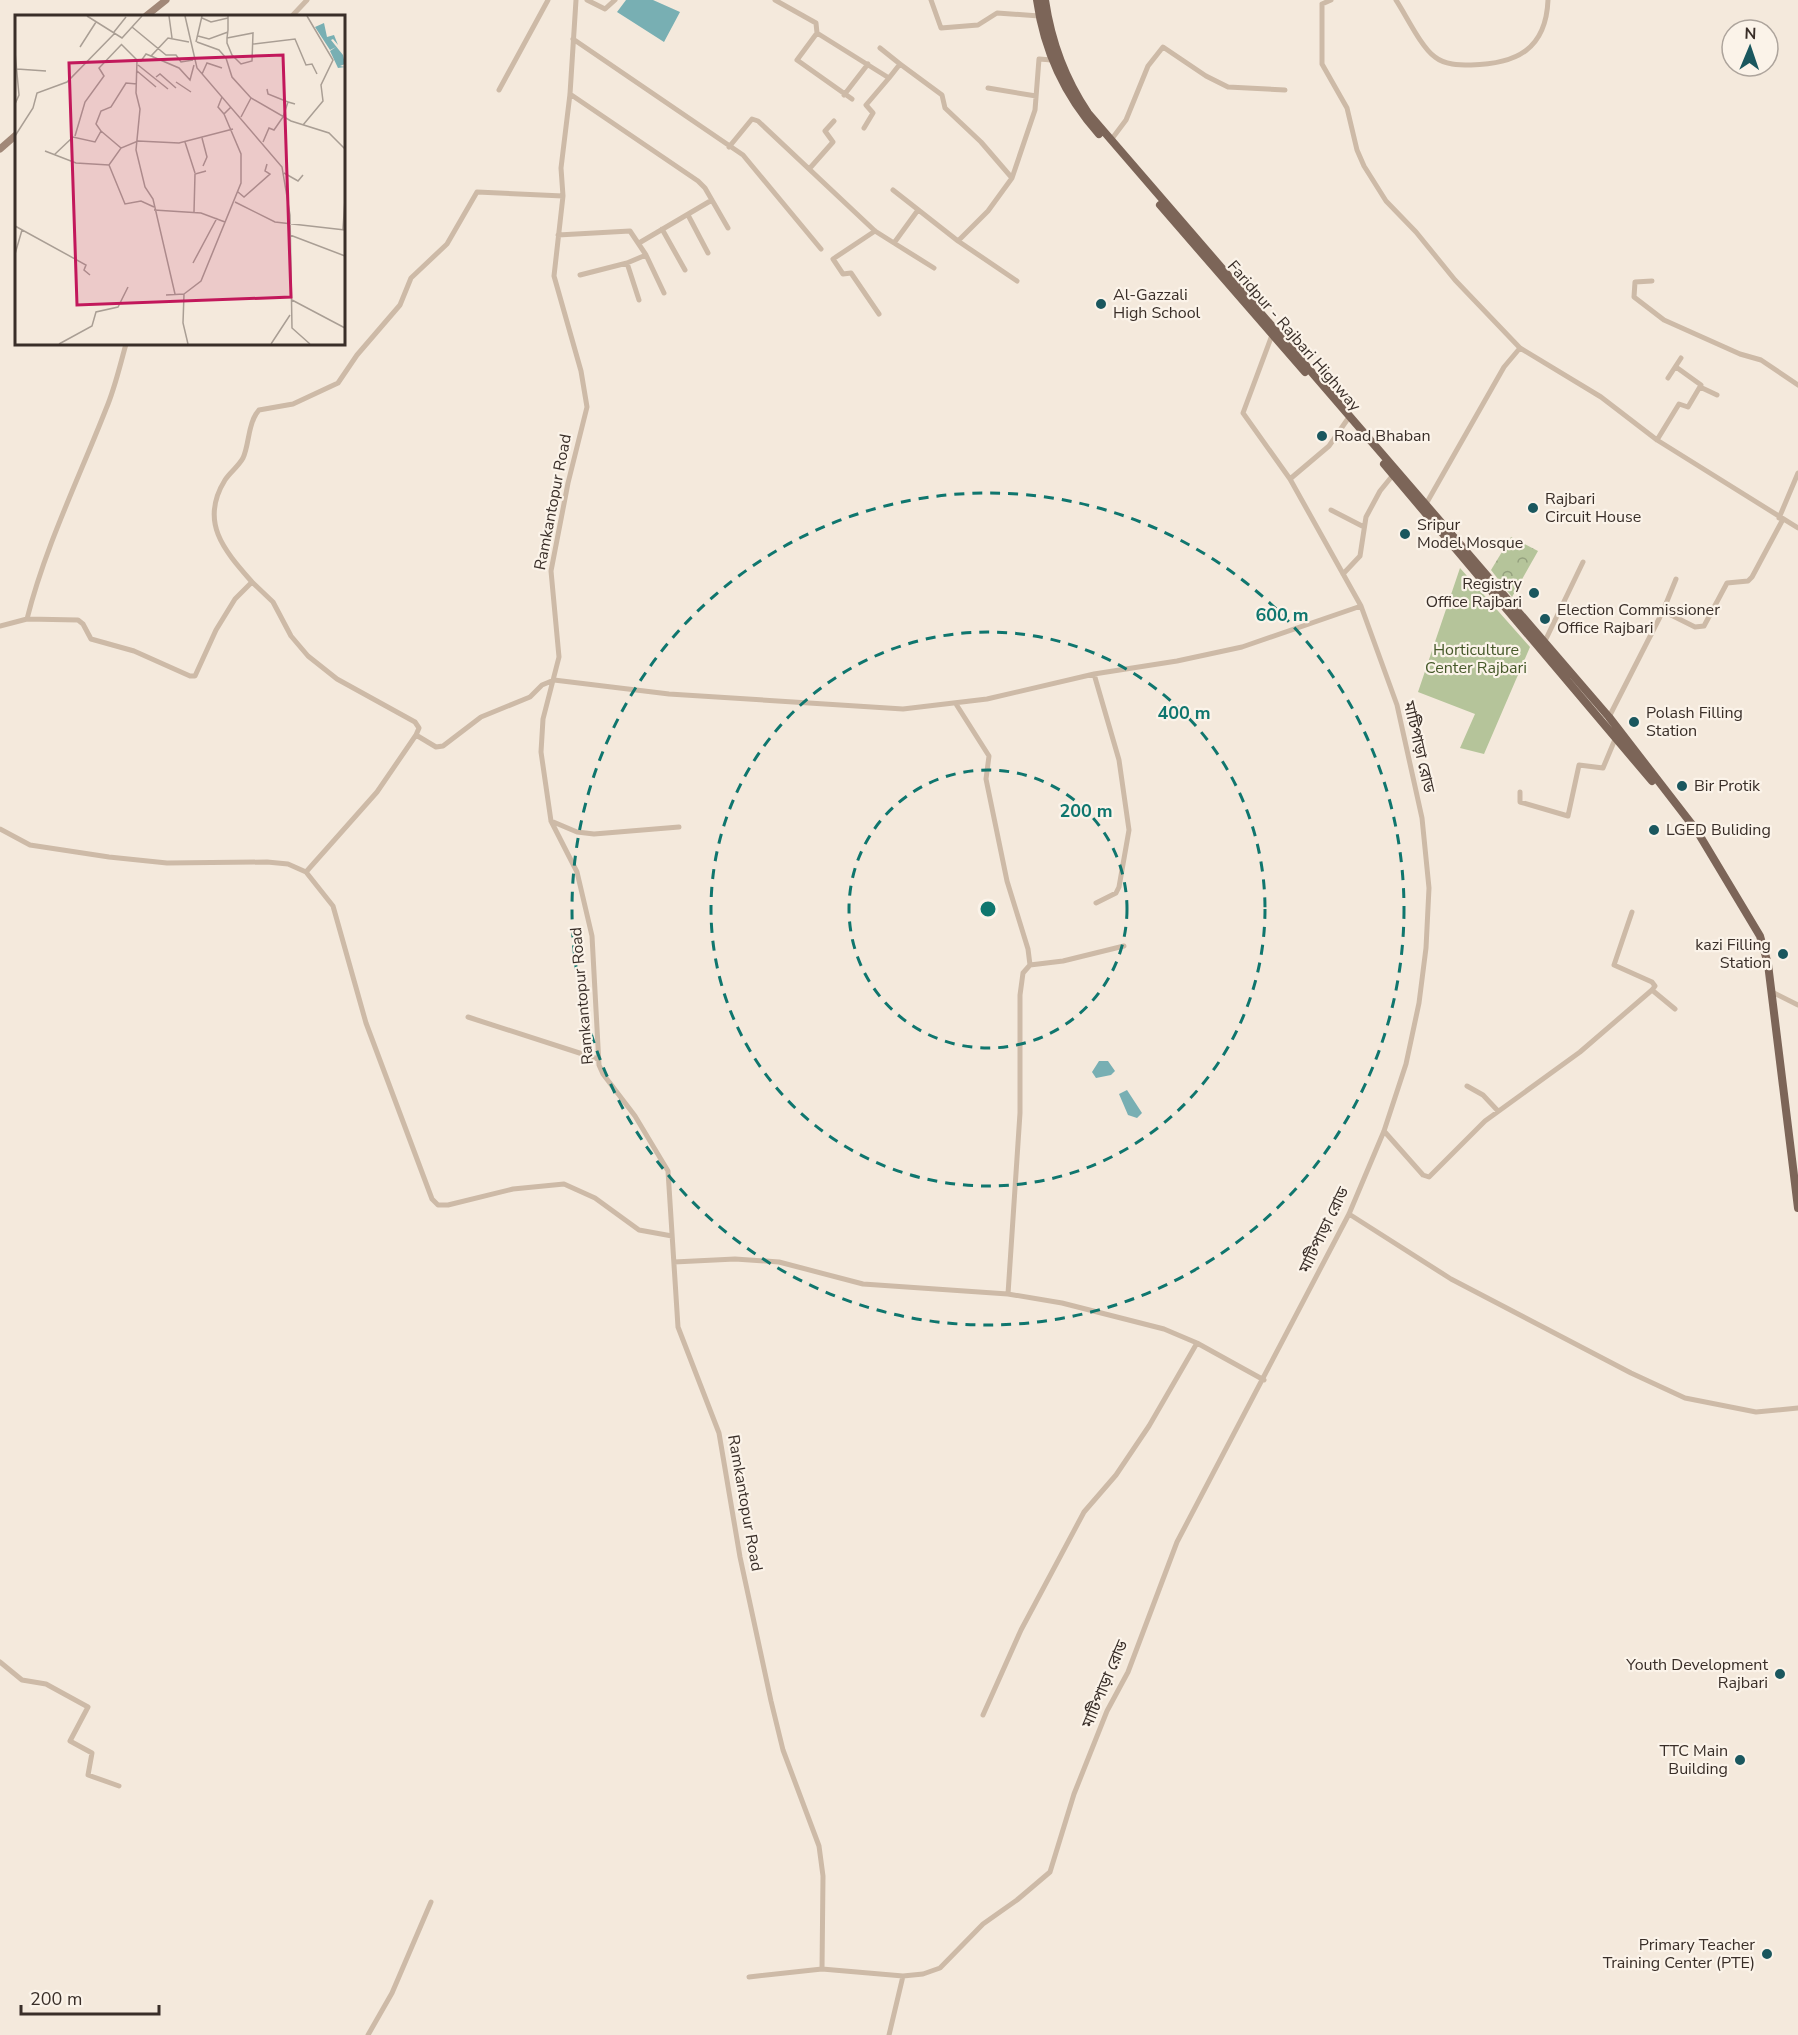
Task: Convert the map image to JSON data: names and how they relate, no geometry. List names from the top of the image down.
{
  "streets": {
    "main road": ["Faridpur - Rajbari Highway"],
    "street": ["Ramkantopur Road", "মাটিপাড়া রোড"]
  },
  "crossings": [
    ["Faridpur - Rajbari Highway", "মাটিপাড়া রোড"],
    ["Ramkantopur Road", "মাটিপাড়া রোড"]
  ],
  "parks": ["Horticulture Center Rajbari"],
  "places": [
    "Al-Gazzali High School",
    "Road Bhaban",
    "Rajbari Circuit House",
    "Sripur Model Mosque",
    "Registry Office Rajbari",
    "Election Commissioner Office Rajbari",
    "Polash Filling Station",
    "Bir Protik",
    "LGED Buliding",
    "kazi Filling Station",
    "Youth Development Rajbari",
    "TTC Main Building",
    "Primary Teacher Training Center (PTE)"
  ],
  "scale_bar": "200 m",
  "north": "top",
  "rings": ["600 m", "400 m", "200 m"]
}
